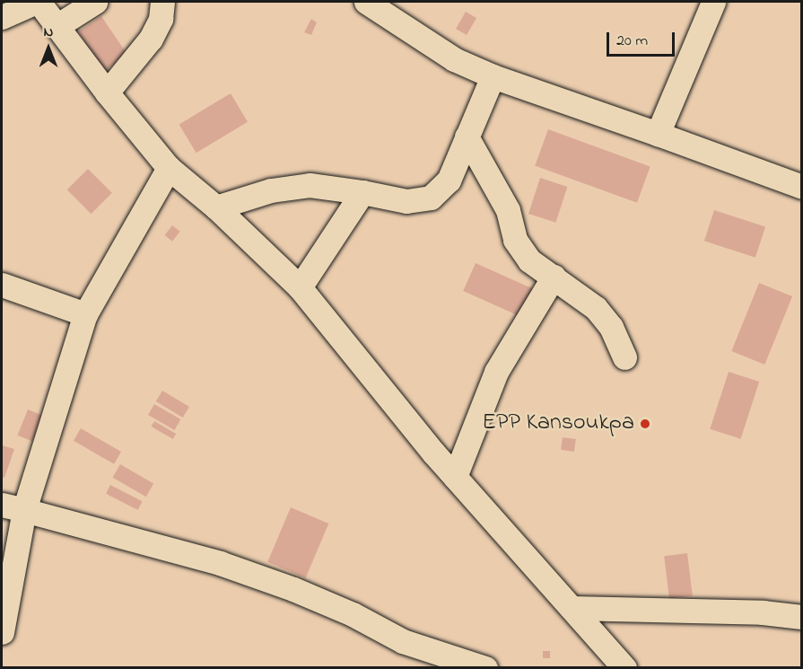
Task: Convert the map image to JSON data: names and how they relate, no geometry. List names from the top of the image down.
{
  "places": ["EPP Kansoukpa"],
  "scale_bar": "20 m",
  "north": "top"
}
